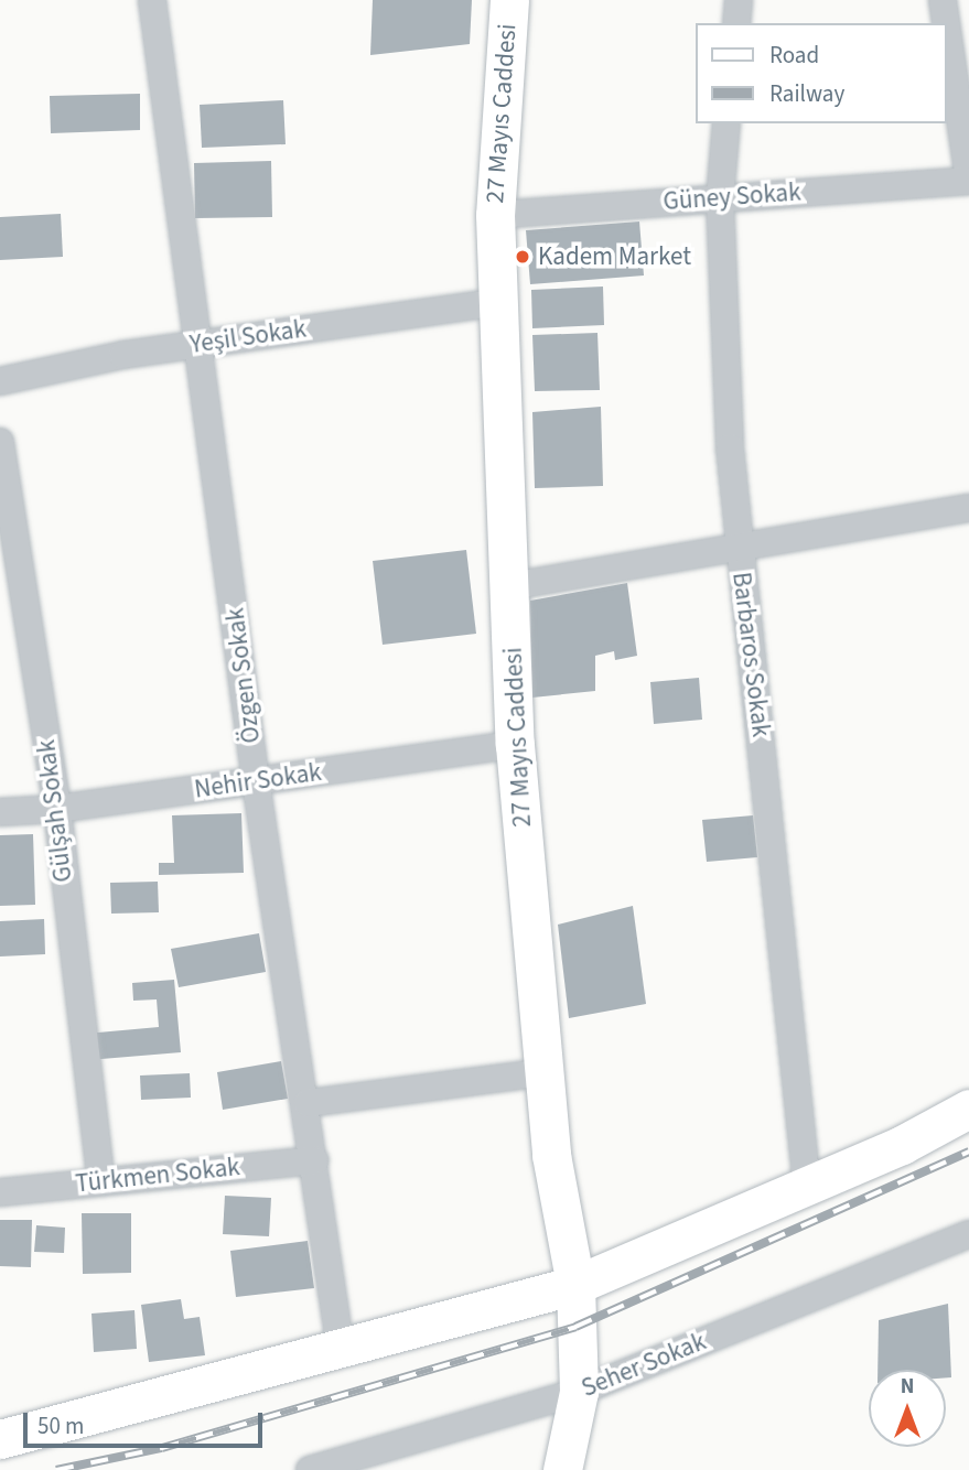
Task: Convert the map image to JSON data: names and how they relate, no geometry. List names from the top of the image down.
{
  "streets": {
    "street": [
      "27 Mayıs Caddesi",
      "Güney Sokak",
      "Yeşil Sokak",
      "Barbaros Sokak",
      "Özgen Sokak",
      "Nehir Sokak",
      "Gülşah Sokak",
      "Türkmen Sokak",
      "Seher Sokak"
    ]
  },
  "crossings": [
    ["27 Mayıs Caddesi", "Güney Sokak"],
    ["27 Mayıs Caddesi", "Yeşil Sokak"],
    ["27 Mayıs Caddesi", "Nehir Sokak"],
    ["27 Mayıs Caddesi", "Seher Sokak"],
    ["Güney Sokak", "Barbaros Sokak"],
    ["Yeşil Sokak", "Özgen Sokak"],
    ["Özgen Sokak", "Nehir Sokak"],
    ["Özgen Sokak", "Türkmen Sokak"],
    ["Nehir Sokak", "Gülşah Sokak"],
    ["Gülşah Sokak", "Türkmen Sokak"]
  ],
  "places": ["Kadem Market"],
  "legend": ["Road", "Railway"],
  "scale_bar": "50 m",
  "north": "top"
}
